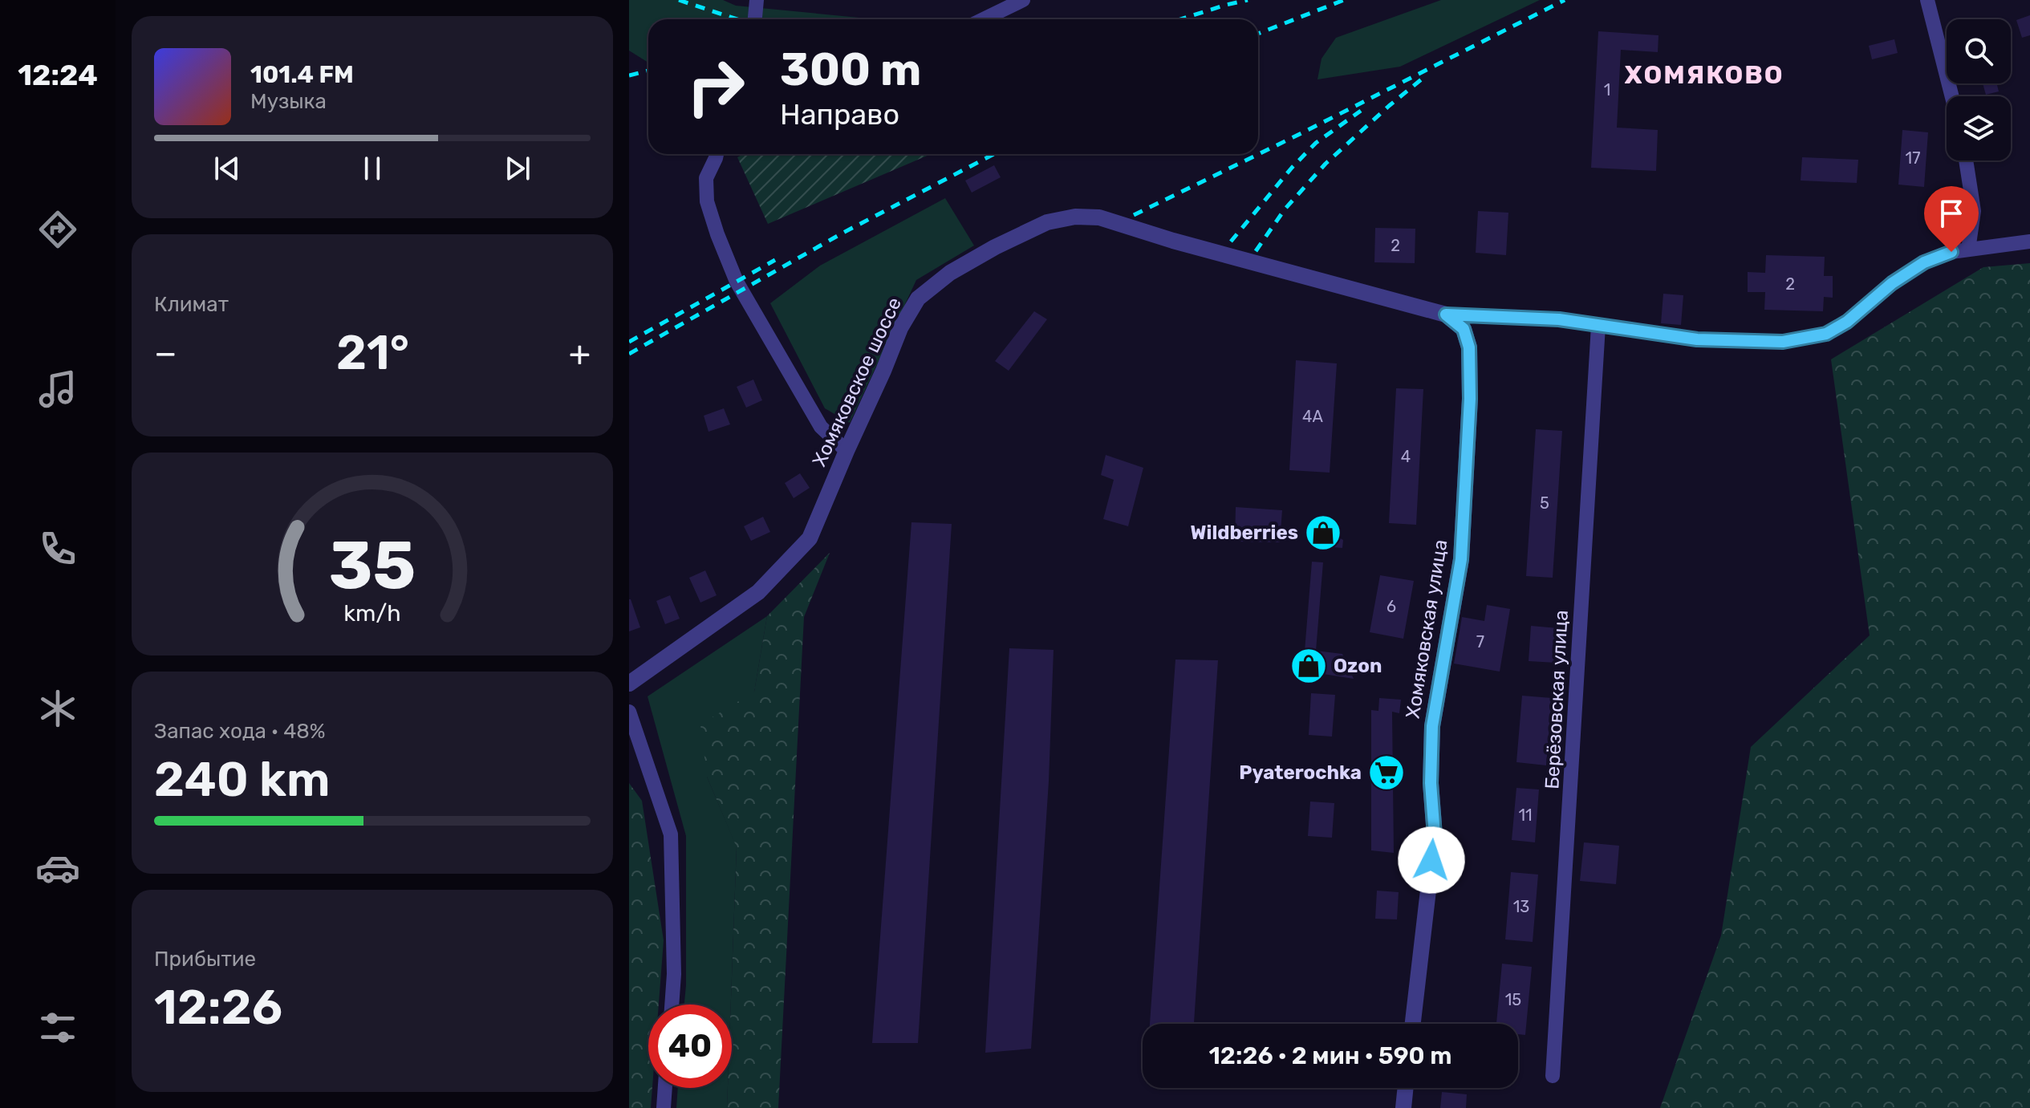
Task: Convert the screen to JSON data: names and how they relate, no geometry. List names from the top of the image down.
{
  "streets": {
    "street": ["Хомяковское шоссе", "Хомяковская улица", "Берёзовская улица"]
  },
  "crossings": [
    ["Хомяковское шоссе", "Хомяковская улица"]
  ],
  "districts": ["ХОМЯКОВО"],
  "places": {
    "shop": ["Wildberries", "Ozon"],
    "supermarket": ["Pyaterochka"]
  },
  "house_numbers": [
    "1",
    "17",
    "2",
    "2",
    "4А",
    "4",
    "5",
    "6",
    "7",
    "11",
    "13",
    "15"
  ],
  "page": {
    "tabs": "12:24",
    "turn": ["300 m", "Направо"],
    "song": ["101.4 FM", "Музыка"],
    "tile": [
      "Климат",
      ["Запас хода · 48%", "240 km"],
      ["Прибытие", "12:26"]
    ],
    "heat": ["−", "21°", "+"],
    "limit": "40",
    "trip": "12:26 · 2 мин · 590 m",
    "gauge": ["35", "km/h"]
  }
}
